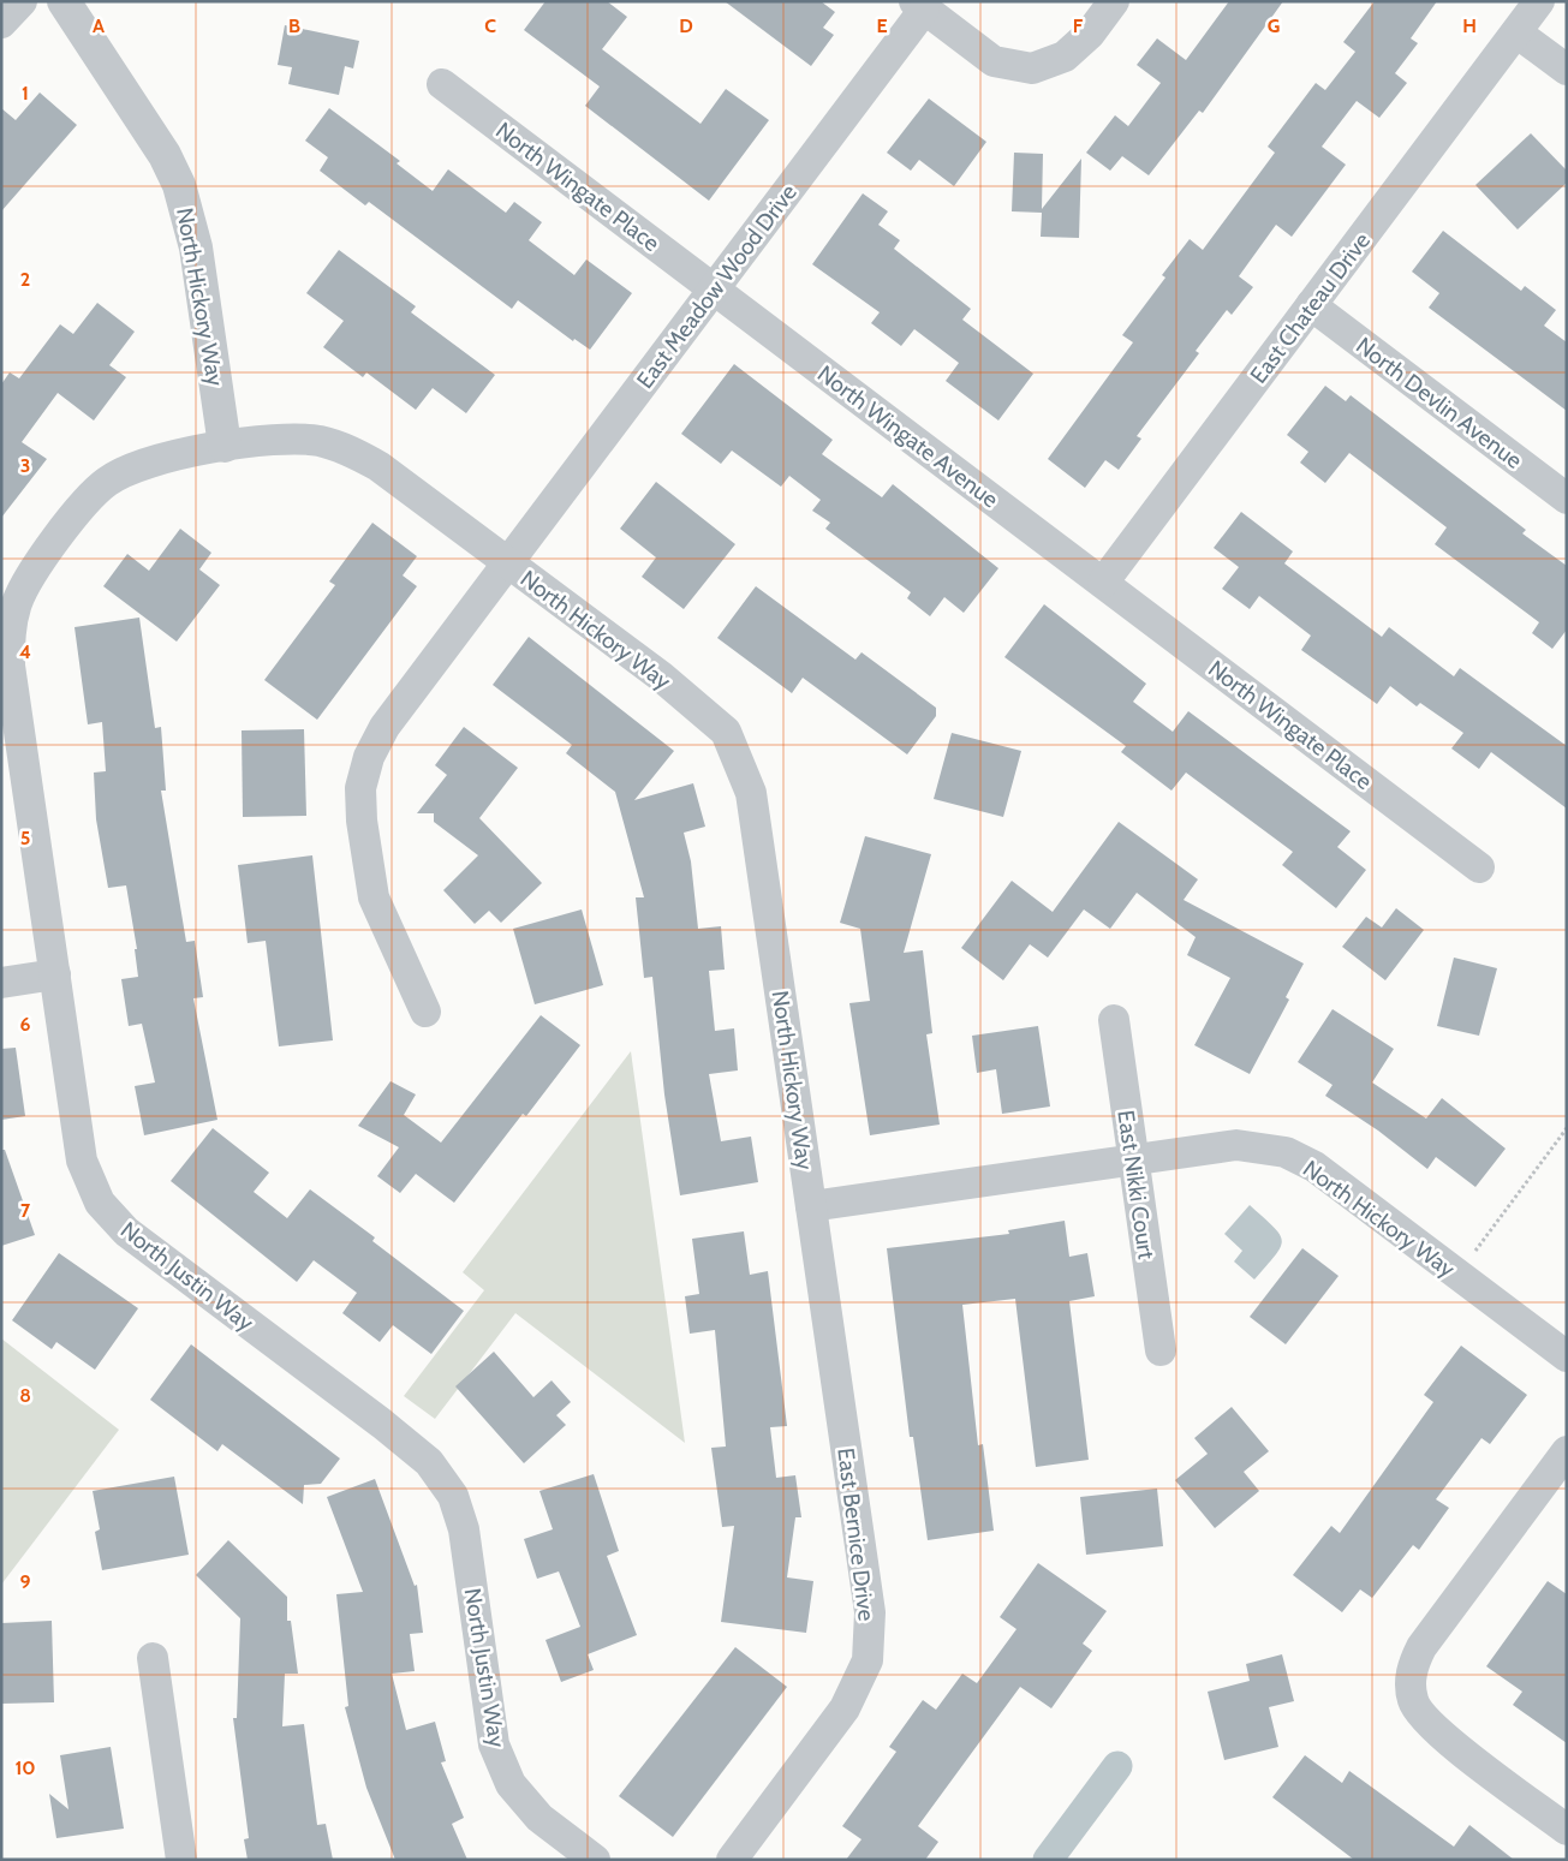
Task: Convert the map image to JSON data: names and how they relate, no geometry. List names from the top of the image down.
{
  "streets": {
    "street": [
      "North Wingate Place",
      "East Meadow Wood Drive",
      "North Hickory Way",
      "East Chateau Drive",
      "North Devlin Avenue",
      "North Wingate Avenue",
      "East Nikki Court",
      "North Justin Way",
      "East Bernice Drive"
    ]
  },
  "crossings": [
    ["North Wingate Place", "East Meadow Wood Drive"],
    ["North Wingate Place", "East Chateau Drive"],
    ["North Wingate Place", "North Wingate Avenue"],
    ["East Meadow Wood Drive", "North Hickory Way"],
    ["East Meadow Wood Drive", "North Wingate Avenue"],
    ["North Hickory Way", "East Nikki Court"],
    ["North Hickory Way", "North Justin Way"],
    ["North Hickory Way", "East Bernice Drive"],
    ["East Chateau Drive", "North Devlin Avenue"],
    ["East Chateau Drive", "North Wingate Avenue"]
  ],
  "grid": {
    "columns": [
      "A",
      "B",
      "C",
      "D",
      "E",
      "F",
      "G",
      "H"
    ],
    "rows": [
      "1",
      "2",
      "3",
      "4",
      "5",
      "6",
      "7",
      "8",
      "9",
      "10"
    ]
  }
}
